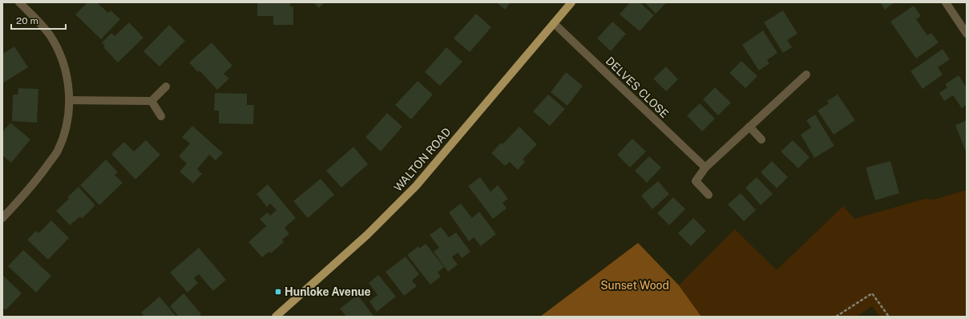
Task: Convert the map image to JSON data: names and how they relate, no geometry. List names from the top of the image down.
{
  "streets": {
    "main road": ["WALTON ROAD"],
    "street": ["DELVES CLOSE"]
  },
  "crossings": [
    ["DELVES CLOSE", "WALTON ROAD"]
  ],
  "parks": ["Sunset Wood"],
  "places": {
    "transit": ["Hunloke Avenue"]
  },
  "scale_bar": "20 m"
}
